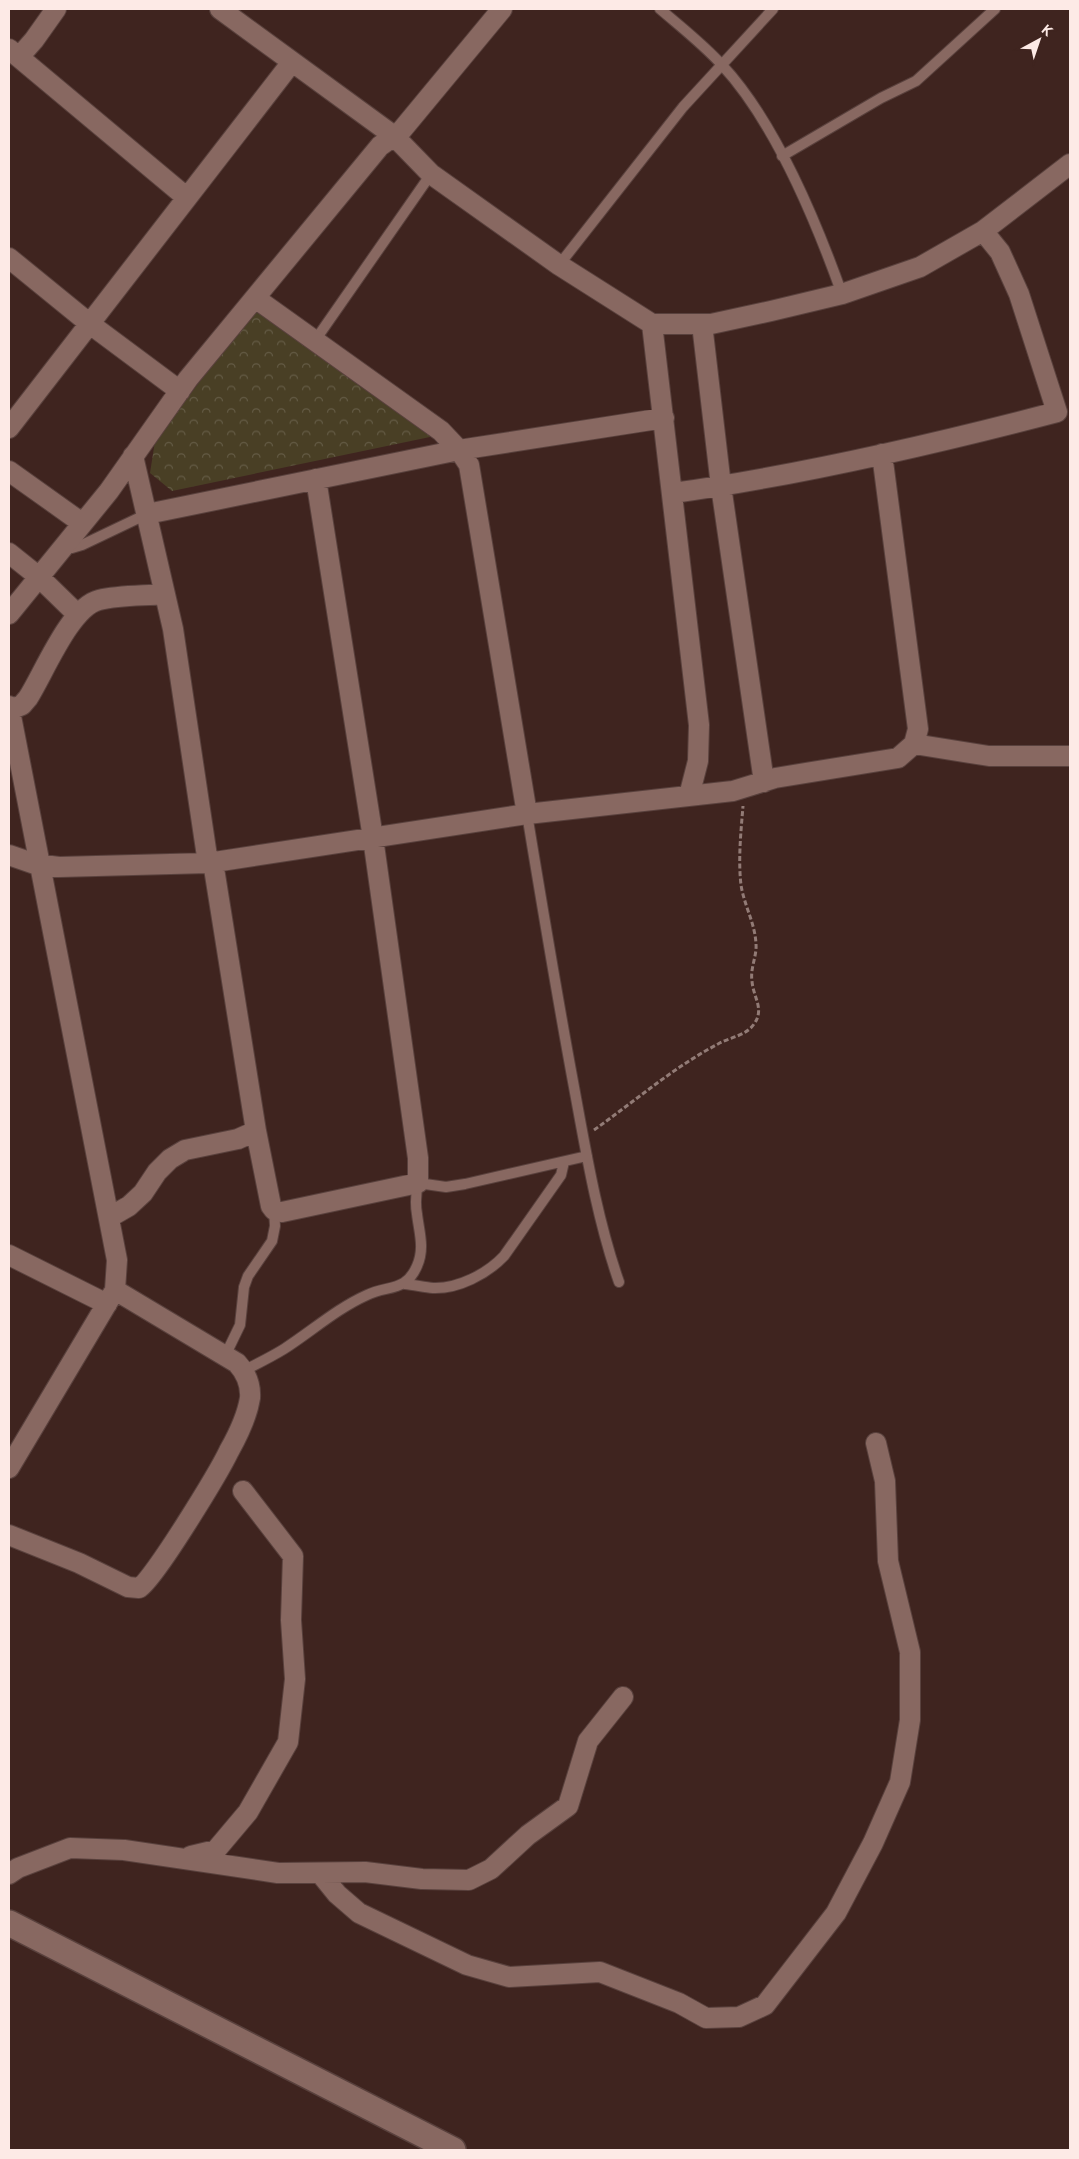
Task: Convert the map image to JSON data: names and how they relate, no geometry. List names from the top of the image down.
{
  "north": "top right"
}
